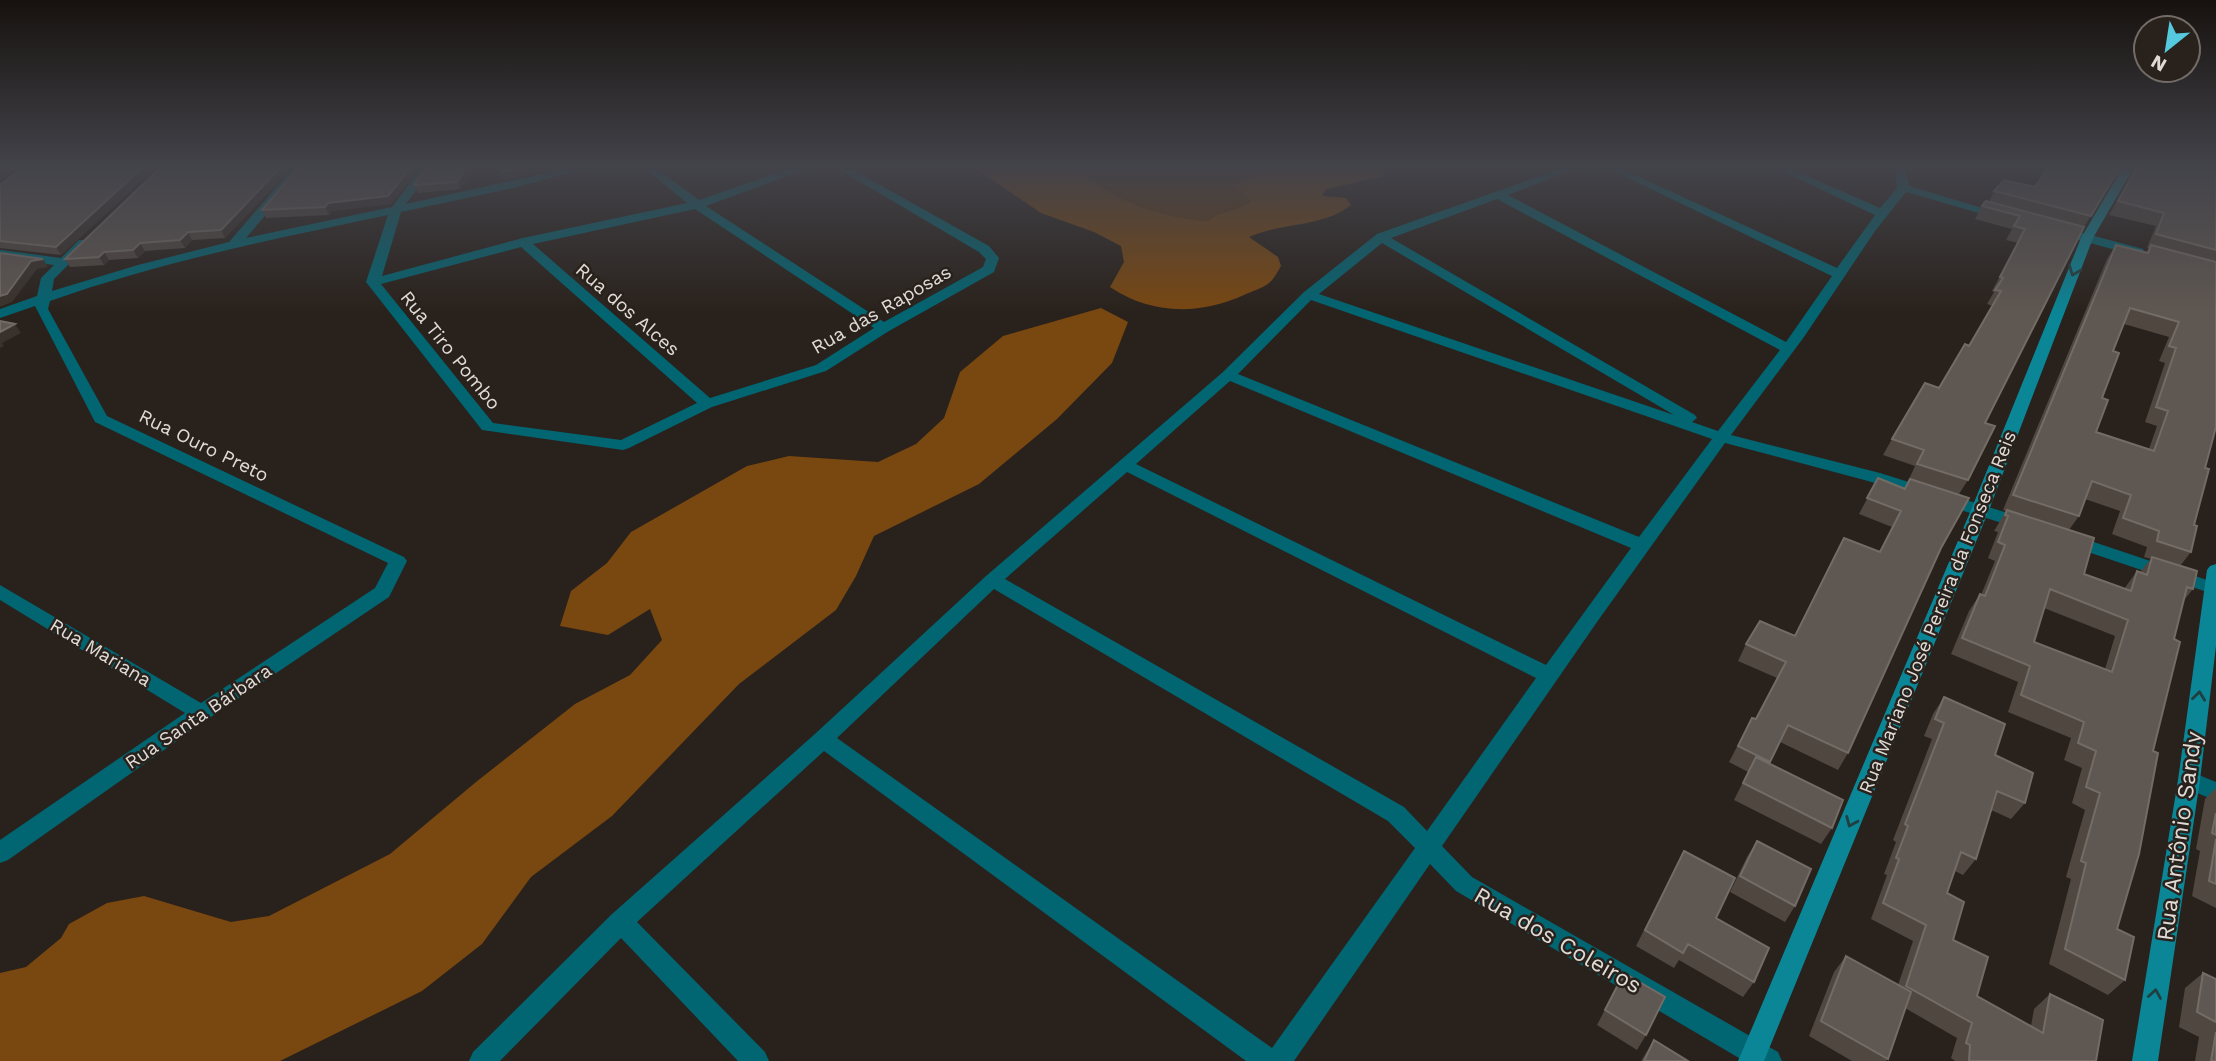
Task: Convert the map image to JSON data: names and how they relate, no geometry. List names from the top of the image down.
{
  "streets": {
    "street": [
      "Rua dos Alces",
      "Rua das Raposas",
      "Rua Tiro Pombo",
      "Rua Ouro Preto",
      "Rua Mariano José Pereira da Fonseca Reis",
      "Rua Mariana",
      "Rua Santa Bárbara",
      "Rua Antônio Sandy",
      "Rua dos Coleiros"
    ]
  },
  "crossings": [
    ["Rua dos Alces", "Rua das Raposas"],
    ["Rua das Raposas", "Rua Tiro Pombo"],
    ["Rua Ouro Preto", "Rua Santa Bárbara"],
    ["Rua Mariano José Pereira da Fonseca Reis", "Rua dos Coleiros"],
    ["Rua Mariana", "Rua Santa Bárbara"]
  ],
  "one_way": ["Rua Mariano José Pereira da Fonseca Reis", "Rua Antônio Sandy"],
  "north": "bottom left"
}
